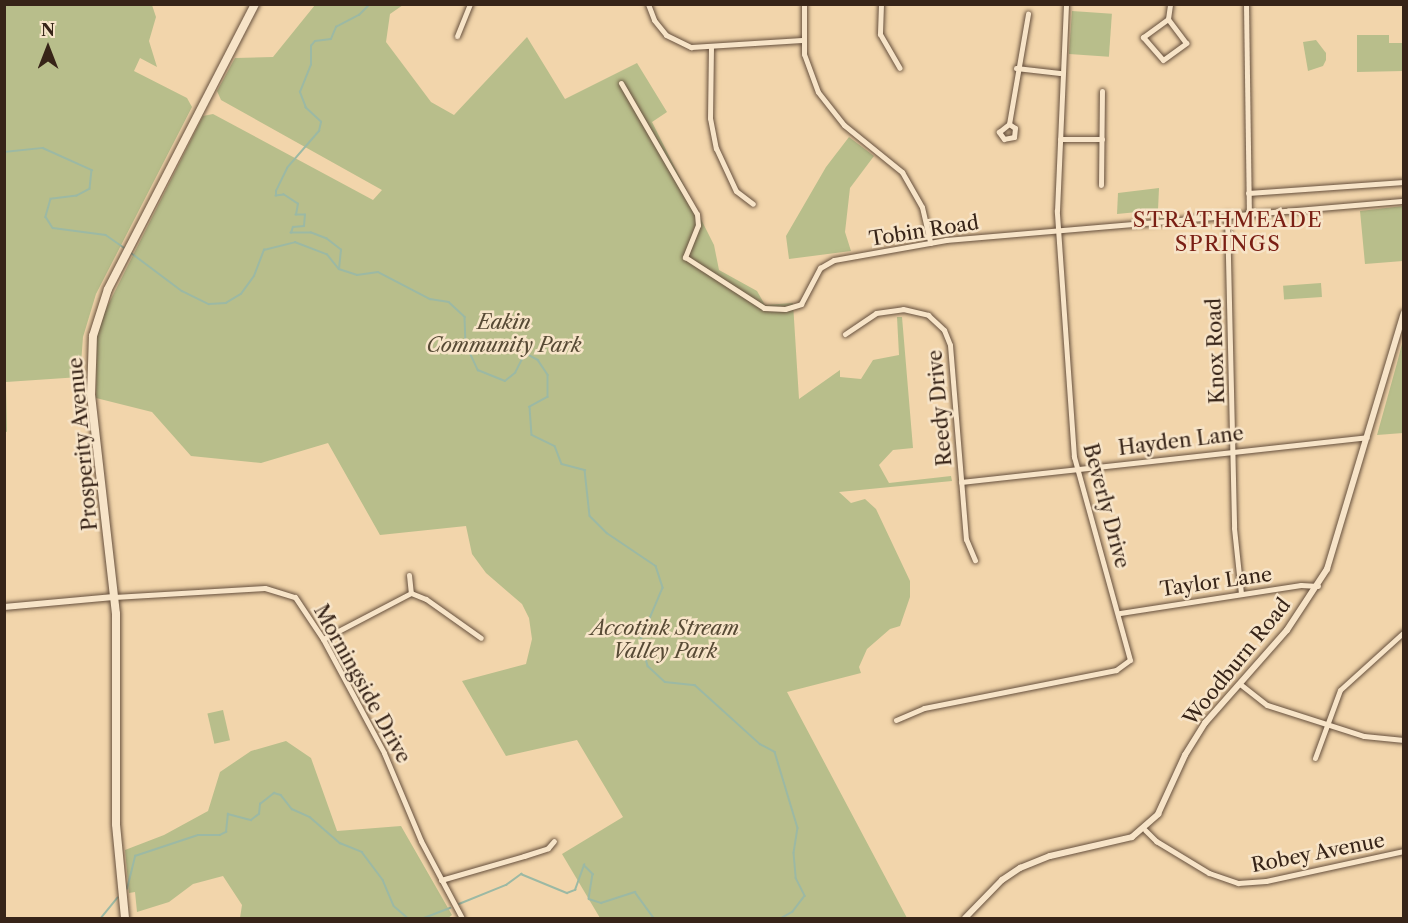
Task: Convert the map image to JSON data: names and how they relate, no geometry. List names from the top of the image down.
{
  "streets": {
    "main road": ["Prosperity Avenue"],
    "street": [
      "Tobin Road",
      "Knox Road",
      "Reedy Drive",
      "Hayden Lane",
      "Beverly Drive",
      "Taylor Lane",
      "Woodburn Road",
      "Morningside Drive",
      "Robey Avenue"
    ]
  },
  "crossings": [
    ["Tobin Road", "Knox Road"],
    ["Tobin Road", "Beverly Drive"],
    ["Knox Road", "Hayden Lane"],
    ["Knox Road", "Taylor Lane"],
    ["Reedy Drive", "Hayden Lane"],
    ["Hayden Lane", "Beverly Drive"],
    ["Hayden Lane", "Woodburn Road"],
    ["Prosperity Avenue", "Morningside Drive"],
    ["Beverly Drive", "Taylor Lane"],
    ["Taylor Lane", "Woodburn Road"],
    ["Woodburn Road", "Robey Avenue"]
  ],
  "districts": ["STRATHMEADE SPRINGS"],
  "parks": ["Eakin Community Park", "Accotink Stream Valley Park"],
  "north": "top"
}
